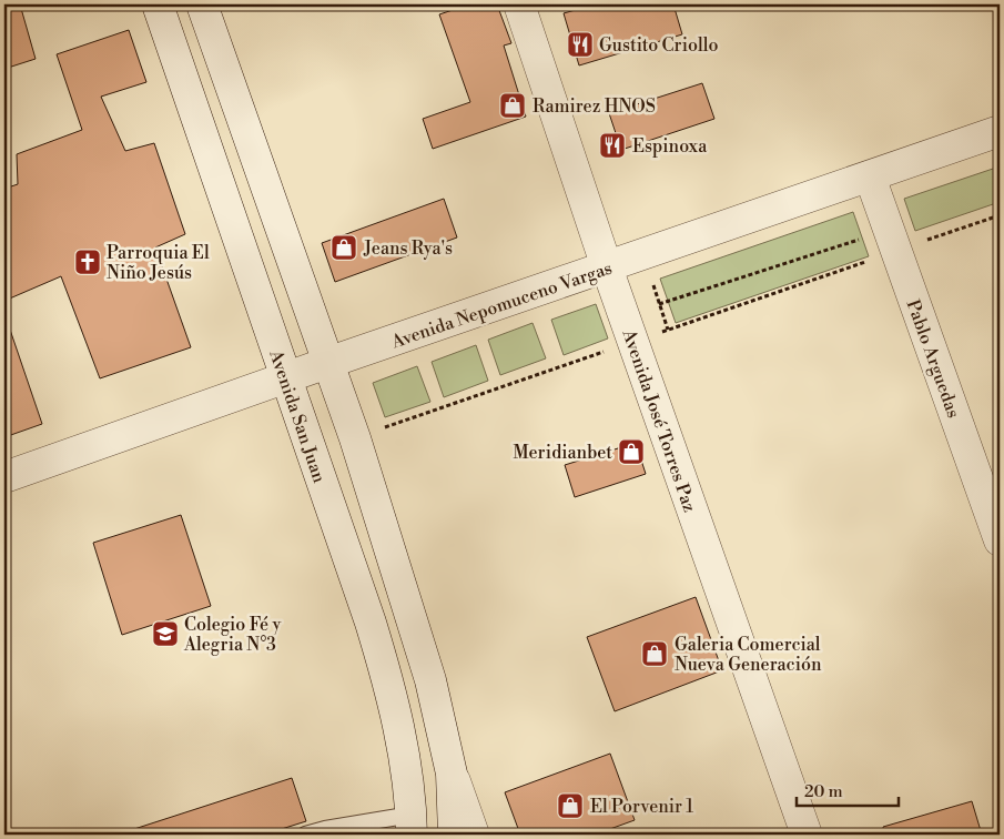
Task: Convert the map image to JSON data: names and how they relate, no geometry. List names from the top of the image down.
{
  "streets": {
    "street": [
      "Avenida Nepomuceno Vargas",
      "Pablo Arguedas",
      "Avenida San Juan",
      "Avenida José Torres Paz"
    ]
  },
  "crossings": [
    ["Avenida Nepomuceno Vargas", "Pablo Arguedas"],
    ["Avenida Nepomuceno Vargas", "Avenida San Juan"],
    ["Avenida Nepomuceno Vargas", "Avenida José Torres Paz"]
  ],
  "places": {
    "restaurant": ["Gustito Criollo", "Espinoxa"],
    "shop": [
      "Ramirez HNOS",
      "Jeans Rya's",
      "Meridianbet",
      "Galeria Comercial Nueva Generación",
      "El Porvenir 1"
    ],
    "church": ["Parroquia El Niño Jesús"],
    "school or university": ["Colegio Fé y Alegria N°3"]
  },
  "scale_bar": "20 m"
}
